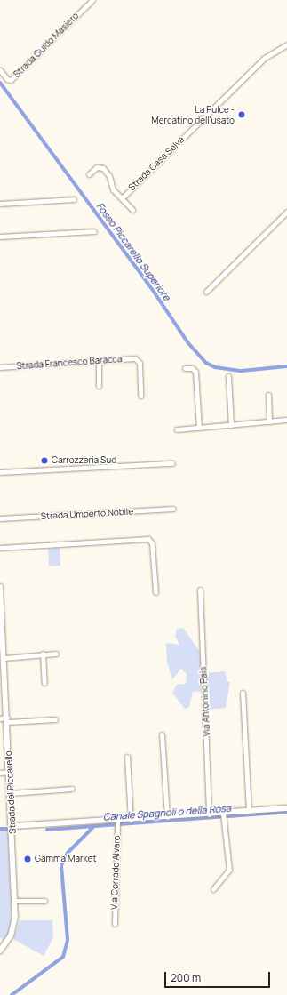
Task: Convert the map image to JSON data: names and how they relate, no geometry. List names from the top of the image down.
{
  "streets": {
    "street": [
      "Strada Guido Masiero",
      "Strada Casa Selva",
      "Strada Francesco Baracca",
      "Strada Umberto Nobile",
      "Via Antonino Pais",
      "Strada del Piccarello",
      "Via Corrado Alvaro"
    ]
  },
  "water": ["Fosso Piccarello Superiore", "Canale Spagnoli o della Rosa"],
  "places": ["La Pulce - Mercatino dell'usato", "Carrozzeria Sud", "Gamma Market"],
  "scale_bar": "200 m"
}
